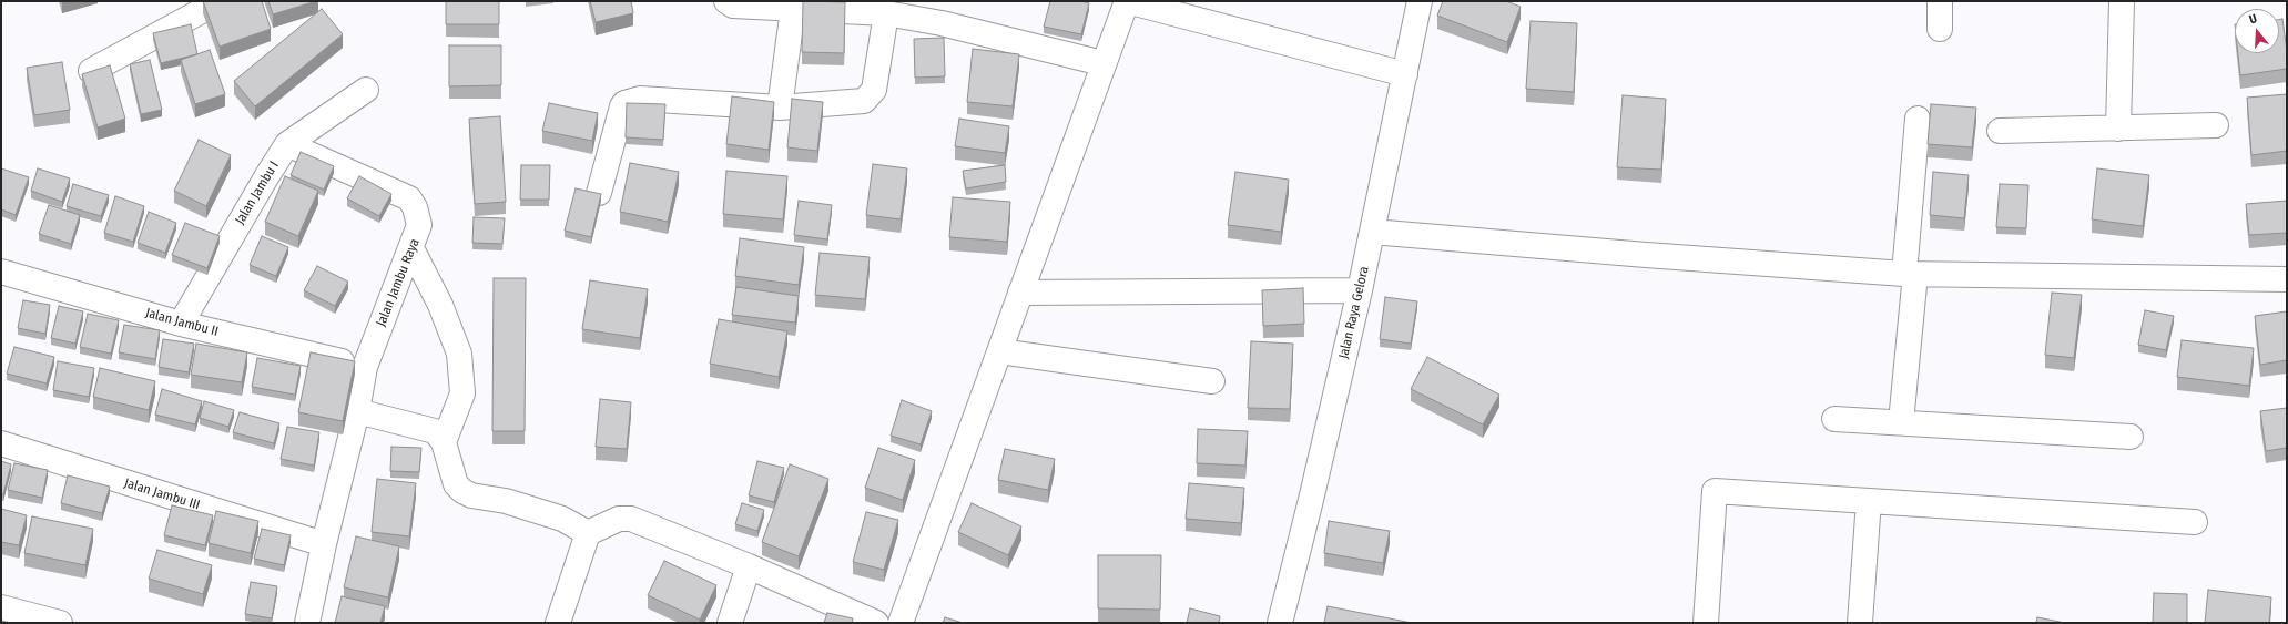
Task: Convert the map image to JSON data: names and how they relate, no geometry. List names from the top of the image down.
{
  "streets": {
    "street": [
      "Jalan Jambu I",
      "Jalan Jambu Raya",
      "Jalan Raya Gelora",
      "Jalan Jambu II",
      "Jalan Jambu III"
    ]
  },
  "crossings": [
    ["Jalan Jambu I", "Jalan Jambu Raya"],
    ["Jalan Jambu I", "Jalan Jambu II"],
    ["Jalan Jambu Raya", "Jalan Jambu II"],
    ["Jalan Jambu Raya", "Jalan Jambu III"]
  ],
  "north": "top"
}
